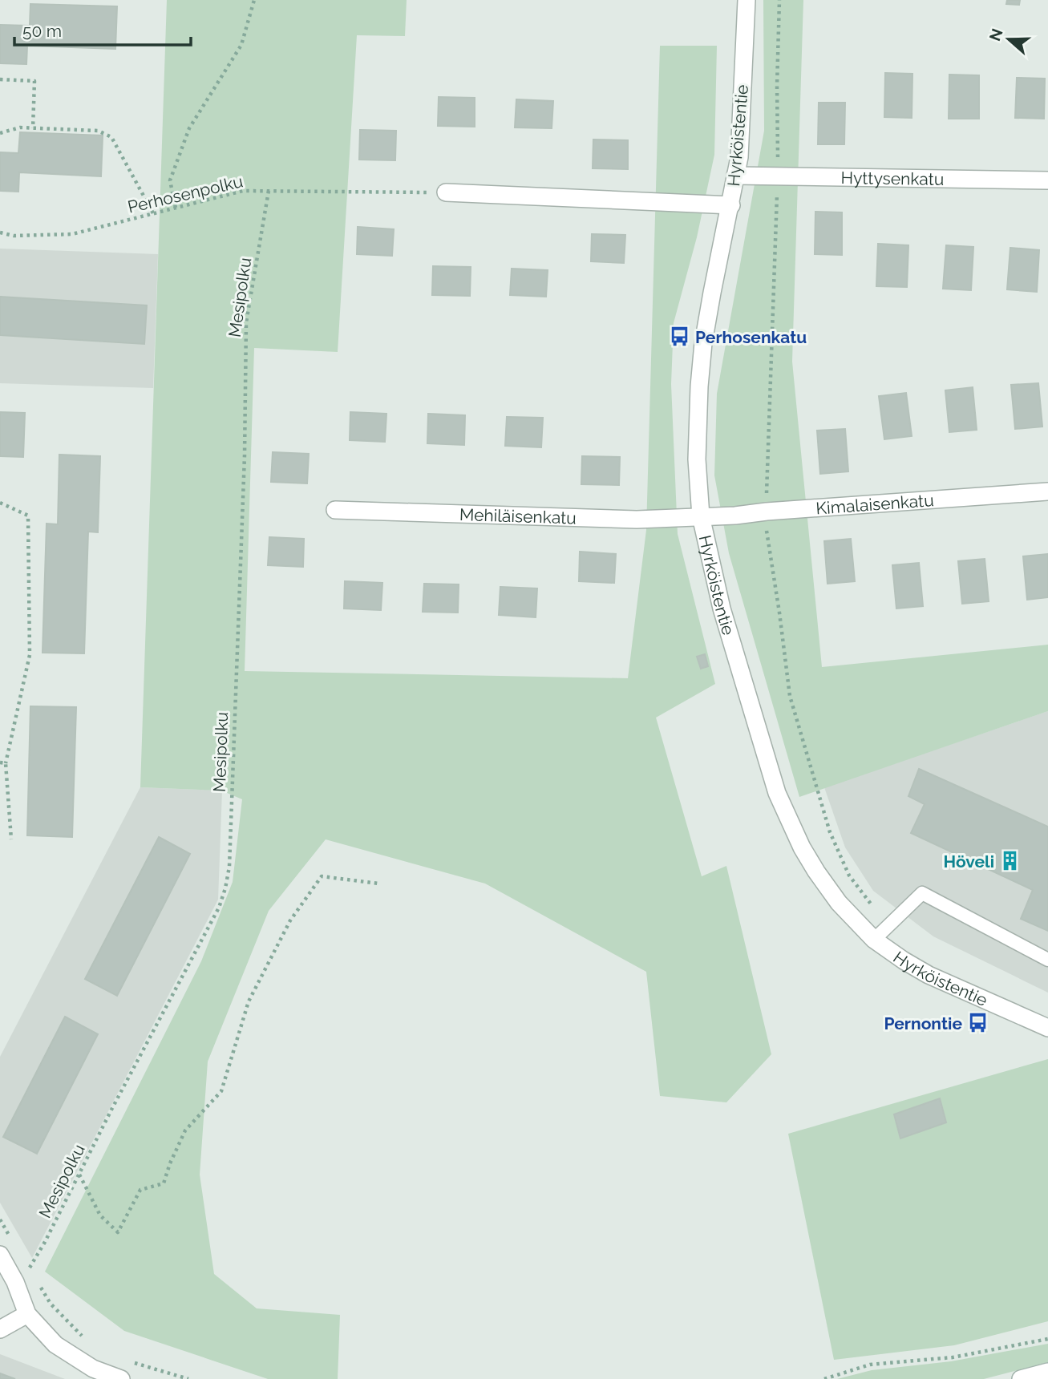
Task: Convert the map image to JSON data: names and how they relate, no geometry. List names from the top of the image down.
{
  "streets": {
    "street": [
      "Hyrköistentie",
      "Hyttysenkatu",
      "Kimalaisenkatu",
      "Mehiläisenkatu"
    ],
    "path": ["Perhosenpolku", "Mesipolku"]
  },
  "crossings": [
    ["Hyrköistentie", "Hyttysenkatu"],
    ["Hyrköistentie", "Kimalaisenkatu"],
    ["Hyrköistentie", "Mehiläisenkatu"],
    ["Perhosenpolku", "Mesipolku"],
    ["Kimalaisenkatu", "Mehiläisenkatu"]
  ],
  "places": {
    "bus stop": ["Perhosenkatu", "Pernontie"],
    "building": ["Höveli"]
  },
  "scale_bar": "50 m",
  "north": "left"
}
